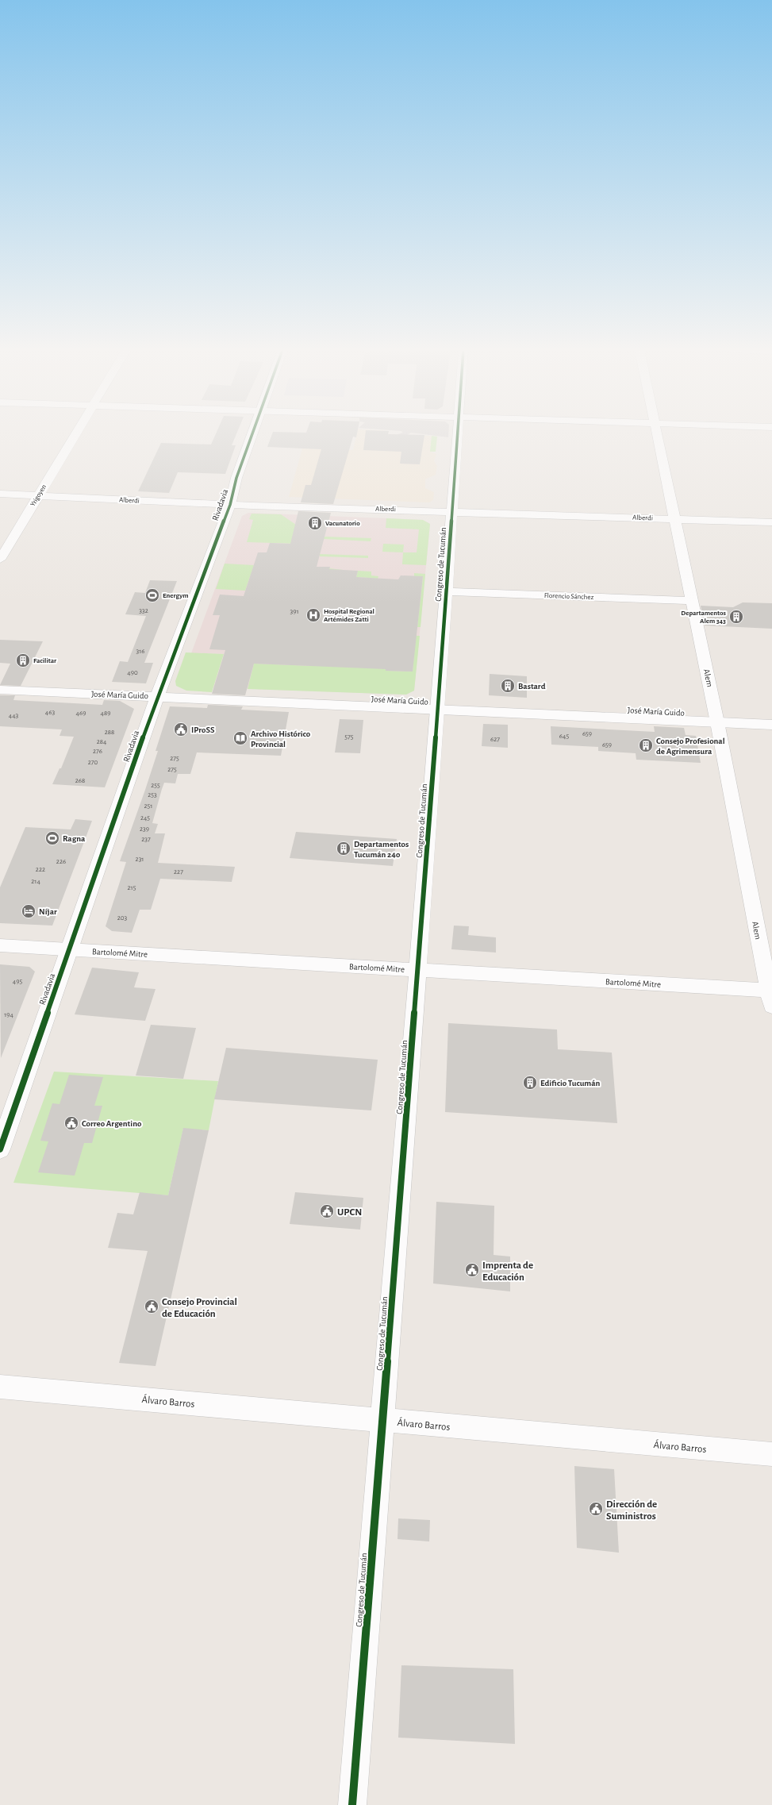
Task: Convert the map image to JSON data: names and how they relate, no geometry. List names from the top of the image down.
{
  "streets": {
    "main road": ["Rivadavia", "José María Guido"],
    "street": [
      "Yrigoyen",
      "Alberdi",
      "Congreso de Tucumán",
      "Florencio Sánchez",
      "Alem",
      "Bartolomé Mitre",
      "Álvaro Barros"
    ]
  },
  "crossings": [
    ["Yrigoyen", "Alberdi"],
    ["Alberdi", "Rivadavia"],
    ["Alberdi", "Congreso de Tucumán"],
    ["Alberdi", "Alem"],
    ["Rivadavia", "José María Guido"],
    ["Rivadavia", "Bartolomé Mitre"],
    ["Congreso de Tucumán", "Florencio Sánchez"],
    ["Congreso de Tucumán", "José María Guido"],
    ["Congreso de Tucumán", "Bartolomé Mitre"],
    ["Congreso de Tucumán", "Álvaro Barros"],
    ["Florencio Sánchez", "Alem"],
    ["Alem", "José María Guido"],
    ["Alem", "Bartolomé Mitre"]
  ],
  "places": {
    "building": [
      "Vacunatorio",
      "Departamentos Alem 343",
      "Facilitar",
      "Bastard",
      "Consejo Profesional de Agrimensura",
      "Departamentos Tucumán 240",
      "Edificio Tucumán"
    ],
    "sports": ["Energym", "Ragna"],
    "hospital": ["Hospital Regional Artémides Zatti"],
    "public building": [
      "IProSS",
      "Correo Argentino",
      "UPCN",
      "Imprenta de Educación",
      "Consejo Provincial de Educación",
      "Dirección de Suministros"
    ],
    "library": ["Archivo Histórico Provincial"],
    "hotel": ["Níjar"]
  },
  "house_numbers": [
    "332",
    "391",
    "316",
    "490",
    "463",
    "469",
    "489",
    "443",
    "288",
    "659",
    "645",
    "575",
    "627",
    "284",
    "659",
    "276",
    "275",
    "270",
    "275",
    "268",
    "255",
    "253",
    "251",
    "245",
    "239",
    "237",
    "231",
    "226",
    "222",
    "227",
    "214",
    "215",
    "203",
    "495",
    "194"
  ]
}
